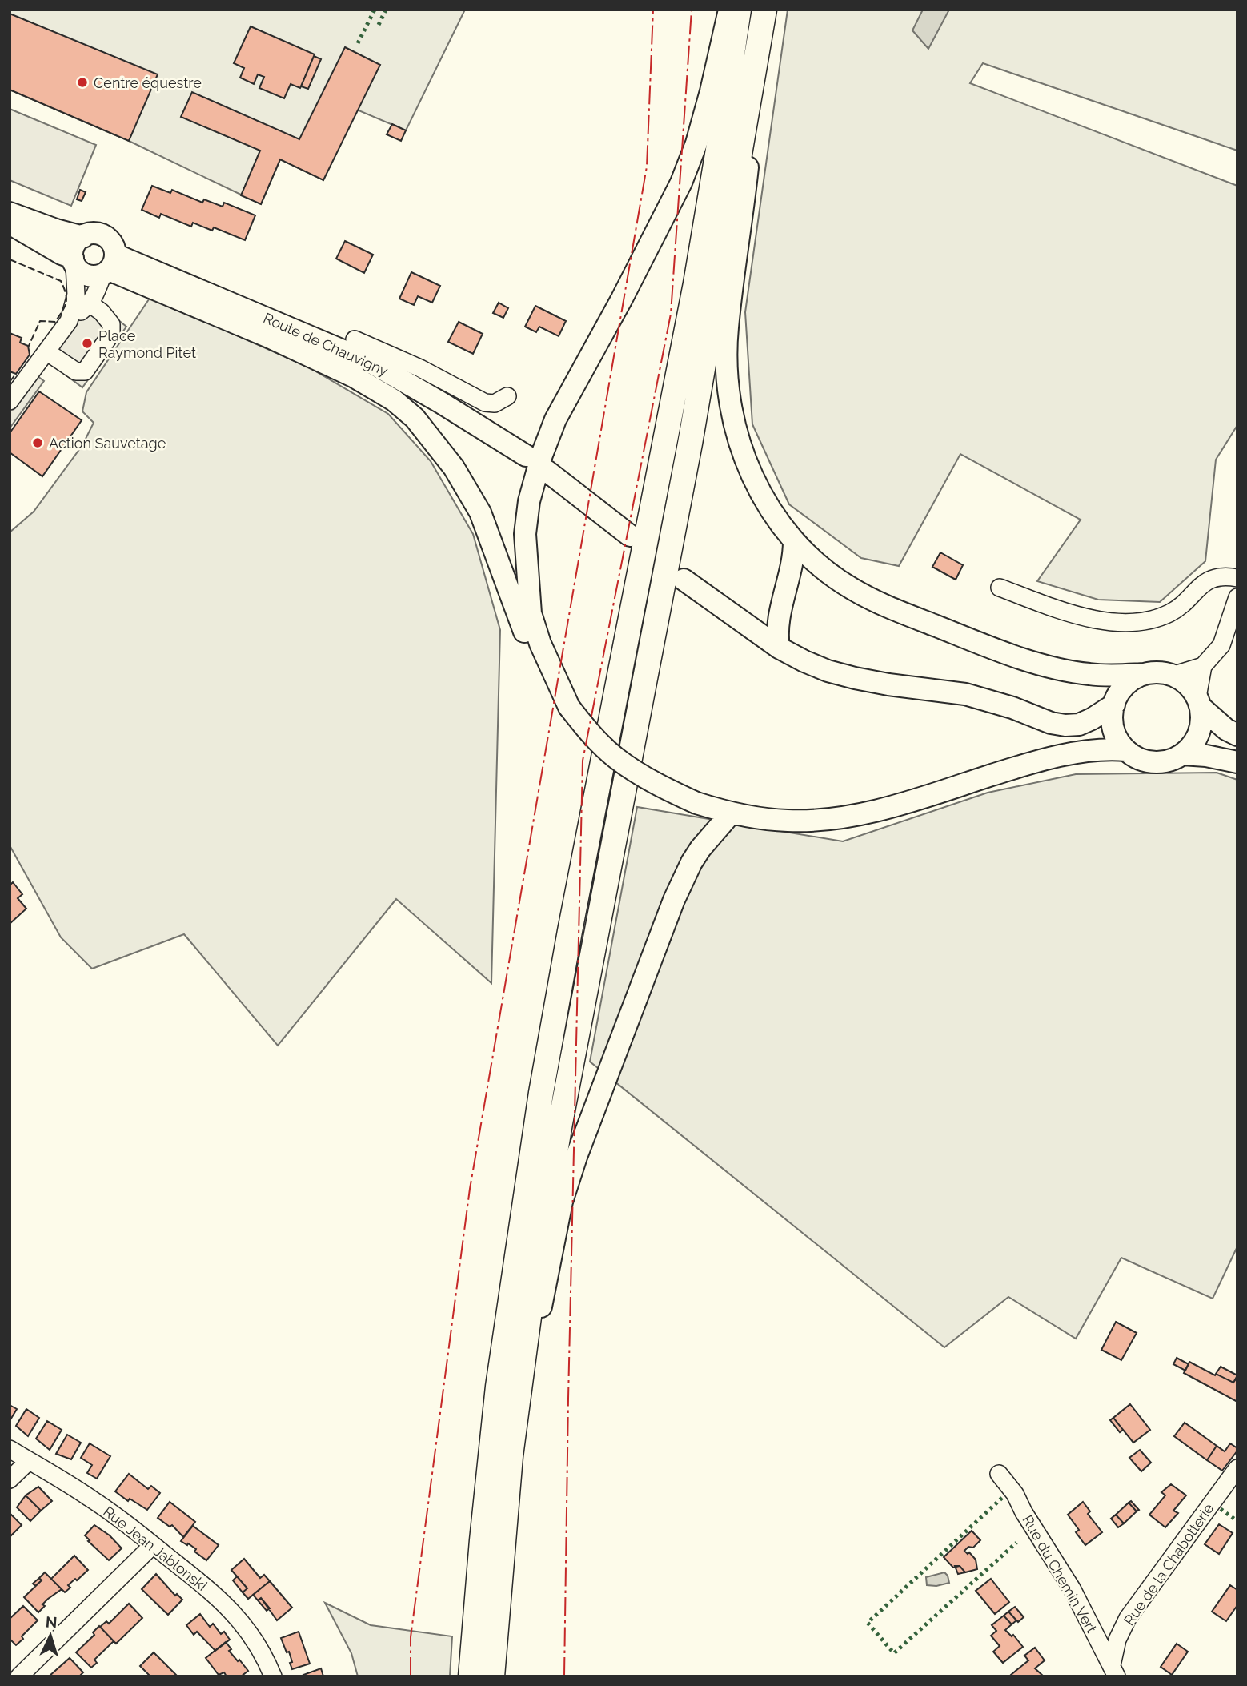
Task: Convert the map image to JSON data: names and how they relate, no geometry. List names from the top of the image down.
{
  "streets": {
    "main road": ["Route de Chauvigny"],
    "street": ["Rue Jean Jablonski", "Rue de la Chabotterie", "Rue du Chemin Vert"]
  },
  "crossings": [
    ["Rue de la Chabotterie", "Rue du Chemin Vert"]
  ],
  "places": ["Centre équestre", "Place Raymond Pitet", "Action Sauvetage"],
  "north": "top"
}
